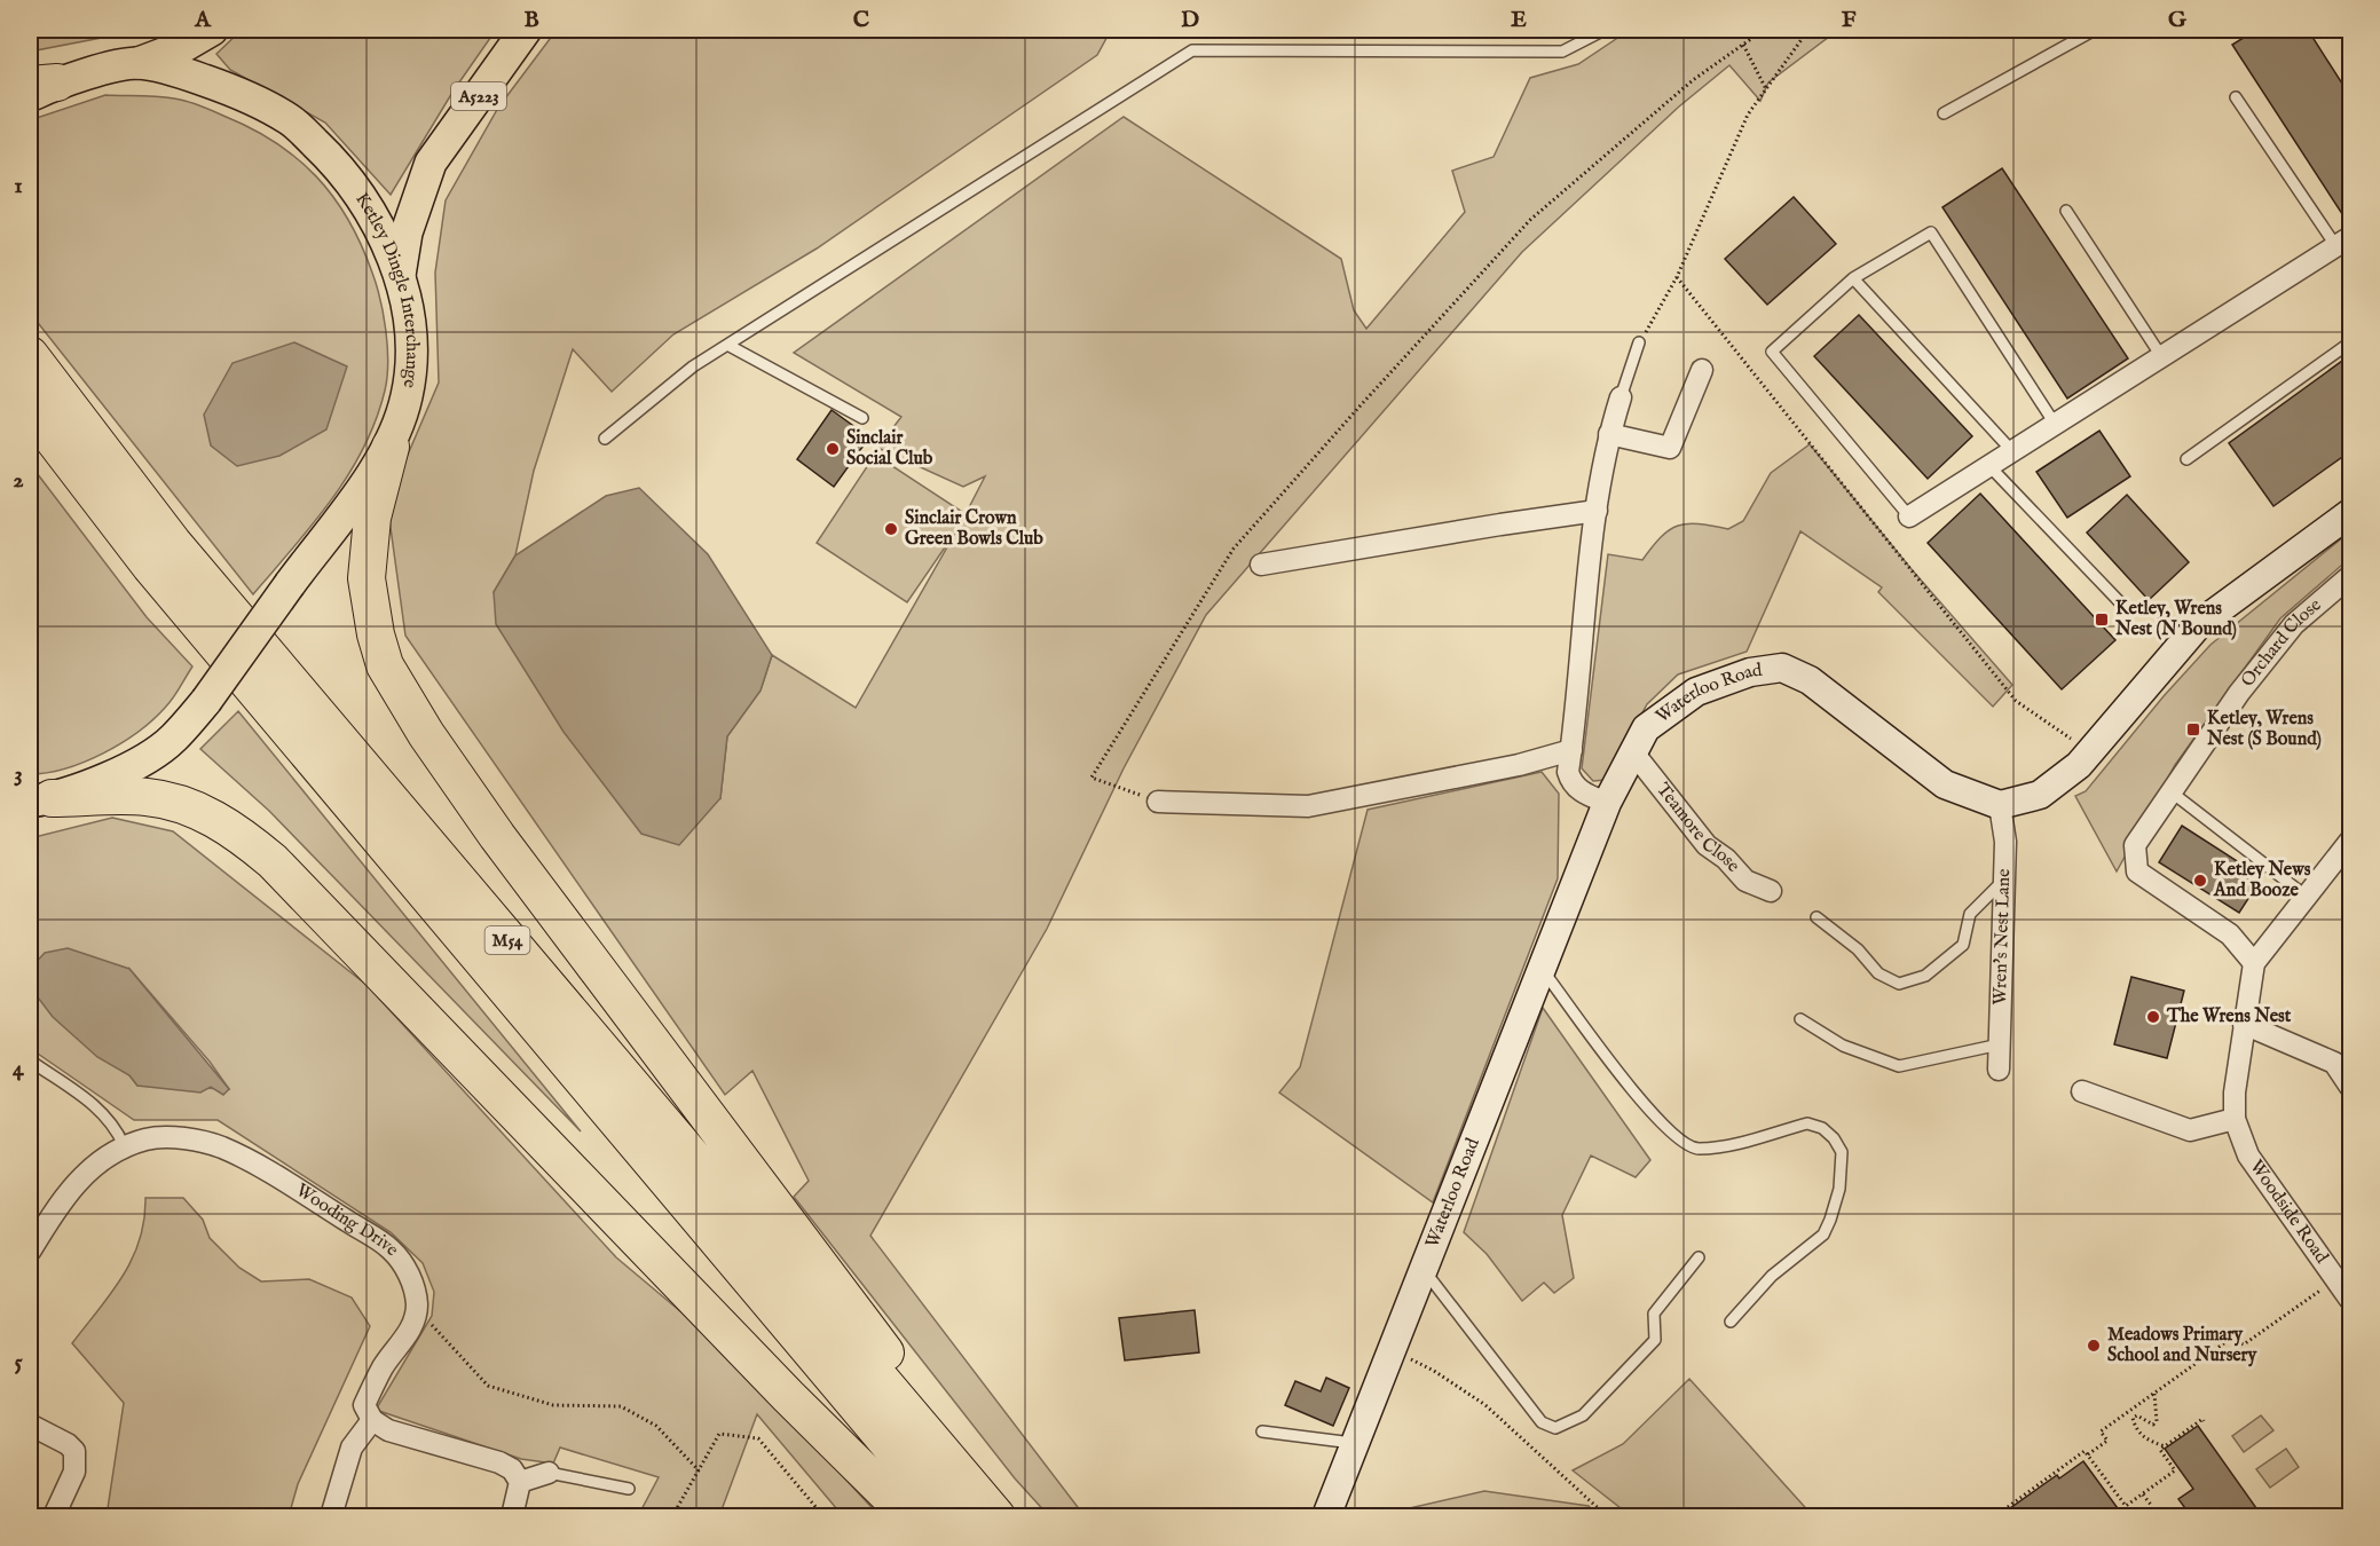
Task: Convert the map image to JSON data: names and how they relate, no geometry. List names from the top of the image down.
{
  "streets": {
    "highway": ["M54"],
    "main road": ["A5223", "Ketley Dingle Interchange"],
    "street": [
      "Orchard Close",
      "Waterloo Road",
      "Teamore Close",
      "Wren's Nest Lane",
      "Woodside Road",
      "Wooding Drive"
    ]
  },
  "crossings": [
    ["A5223", "Ketley Dingle Interchange"],
    ["Orchard Close", "Woodside Road"],
    ["Waterloo Road", "Teamore Close"],
    ["Waterloo Road", "Wren's Nest Lane"]
  ],
  "places": {
    "other": [
      "Sinclair Social Club",
      "Sinclair Crown Green Bowls Club",
      "Ketley News And Booze",
      "The Wrens Nest",
      "Meadows Primary School and Nursery"
    ],
    "transit": ["Ketley, Wrens Nest (N Bound)", "Ketley, Wrens Nest (S Bound)"]
  },
  "grid": {
    "columns": [
      "A",
      "B",
      "C",
      "D",
      "E",
      "F",
      "G"
    ],
    "rows": [
      "1",
      "2",
      "3",
      "4",
      "5"
    ]
  }
}
